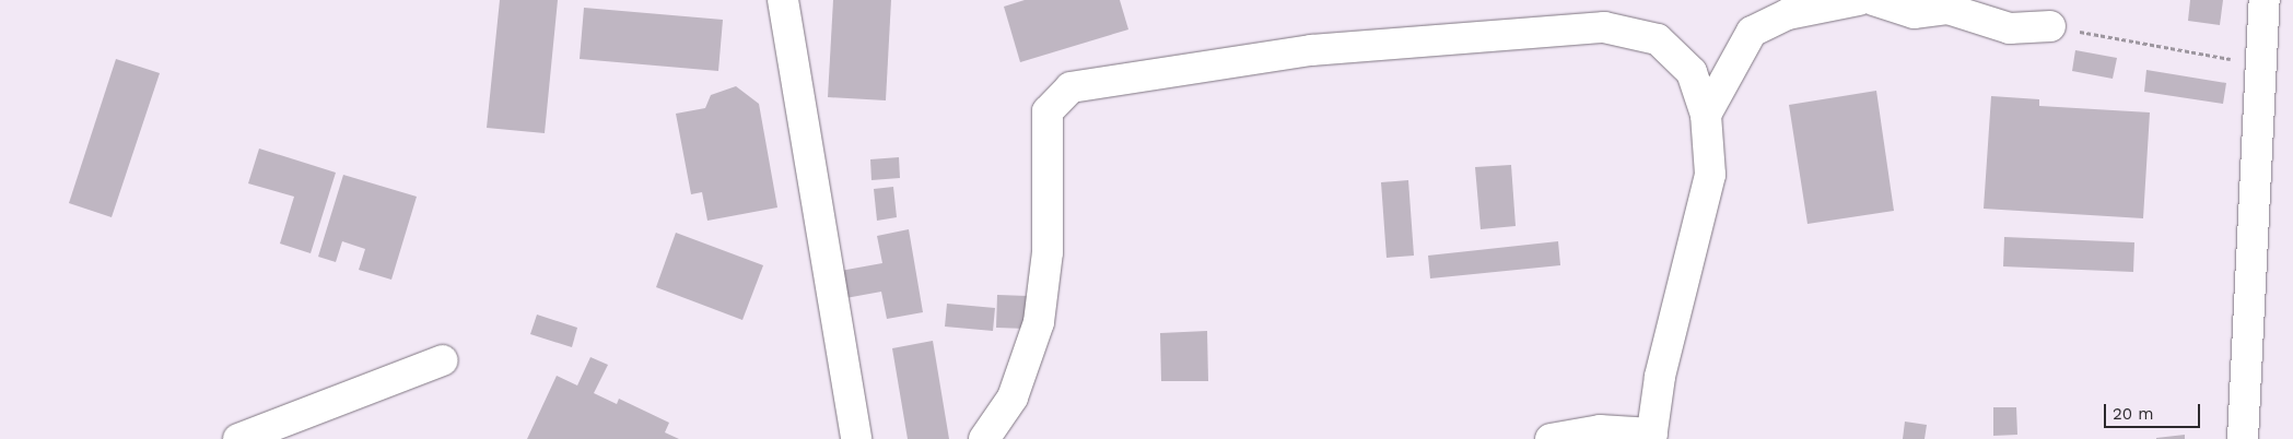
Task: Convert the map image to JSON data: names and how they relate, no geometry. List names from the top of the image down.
{
  "scale_bar": "20 m"
}
